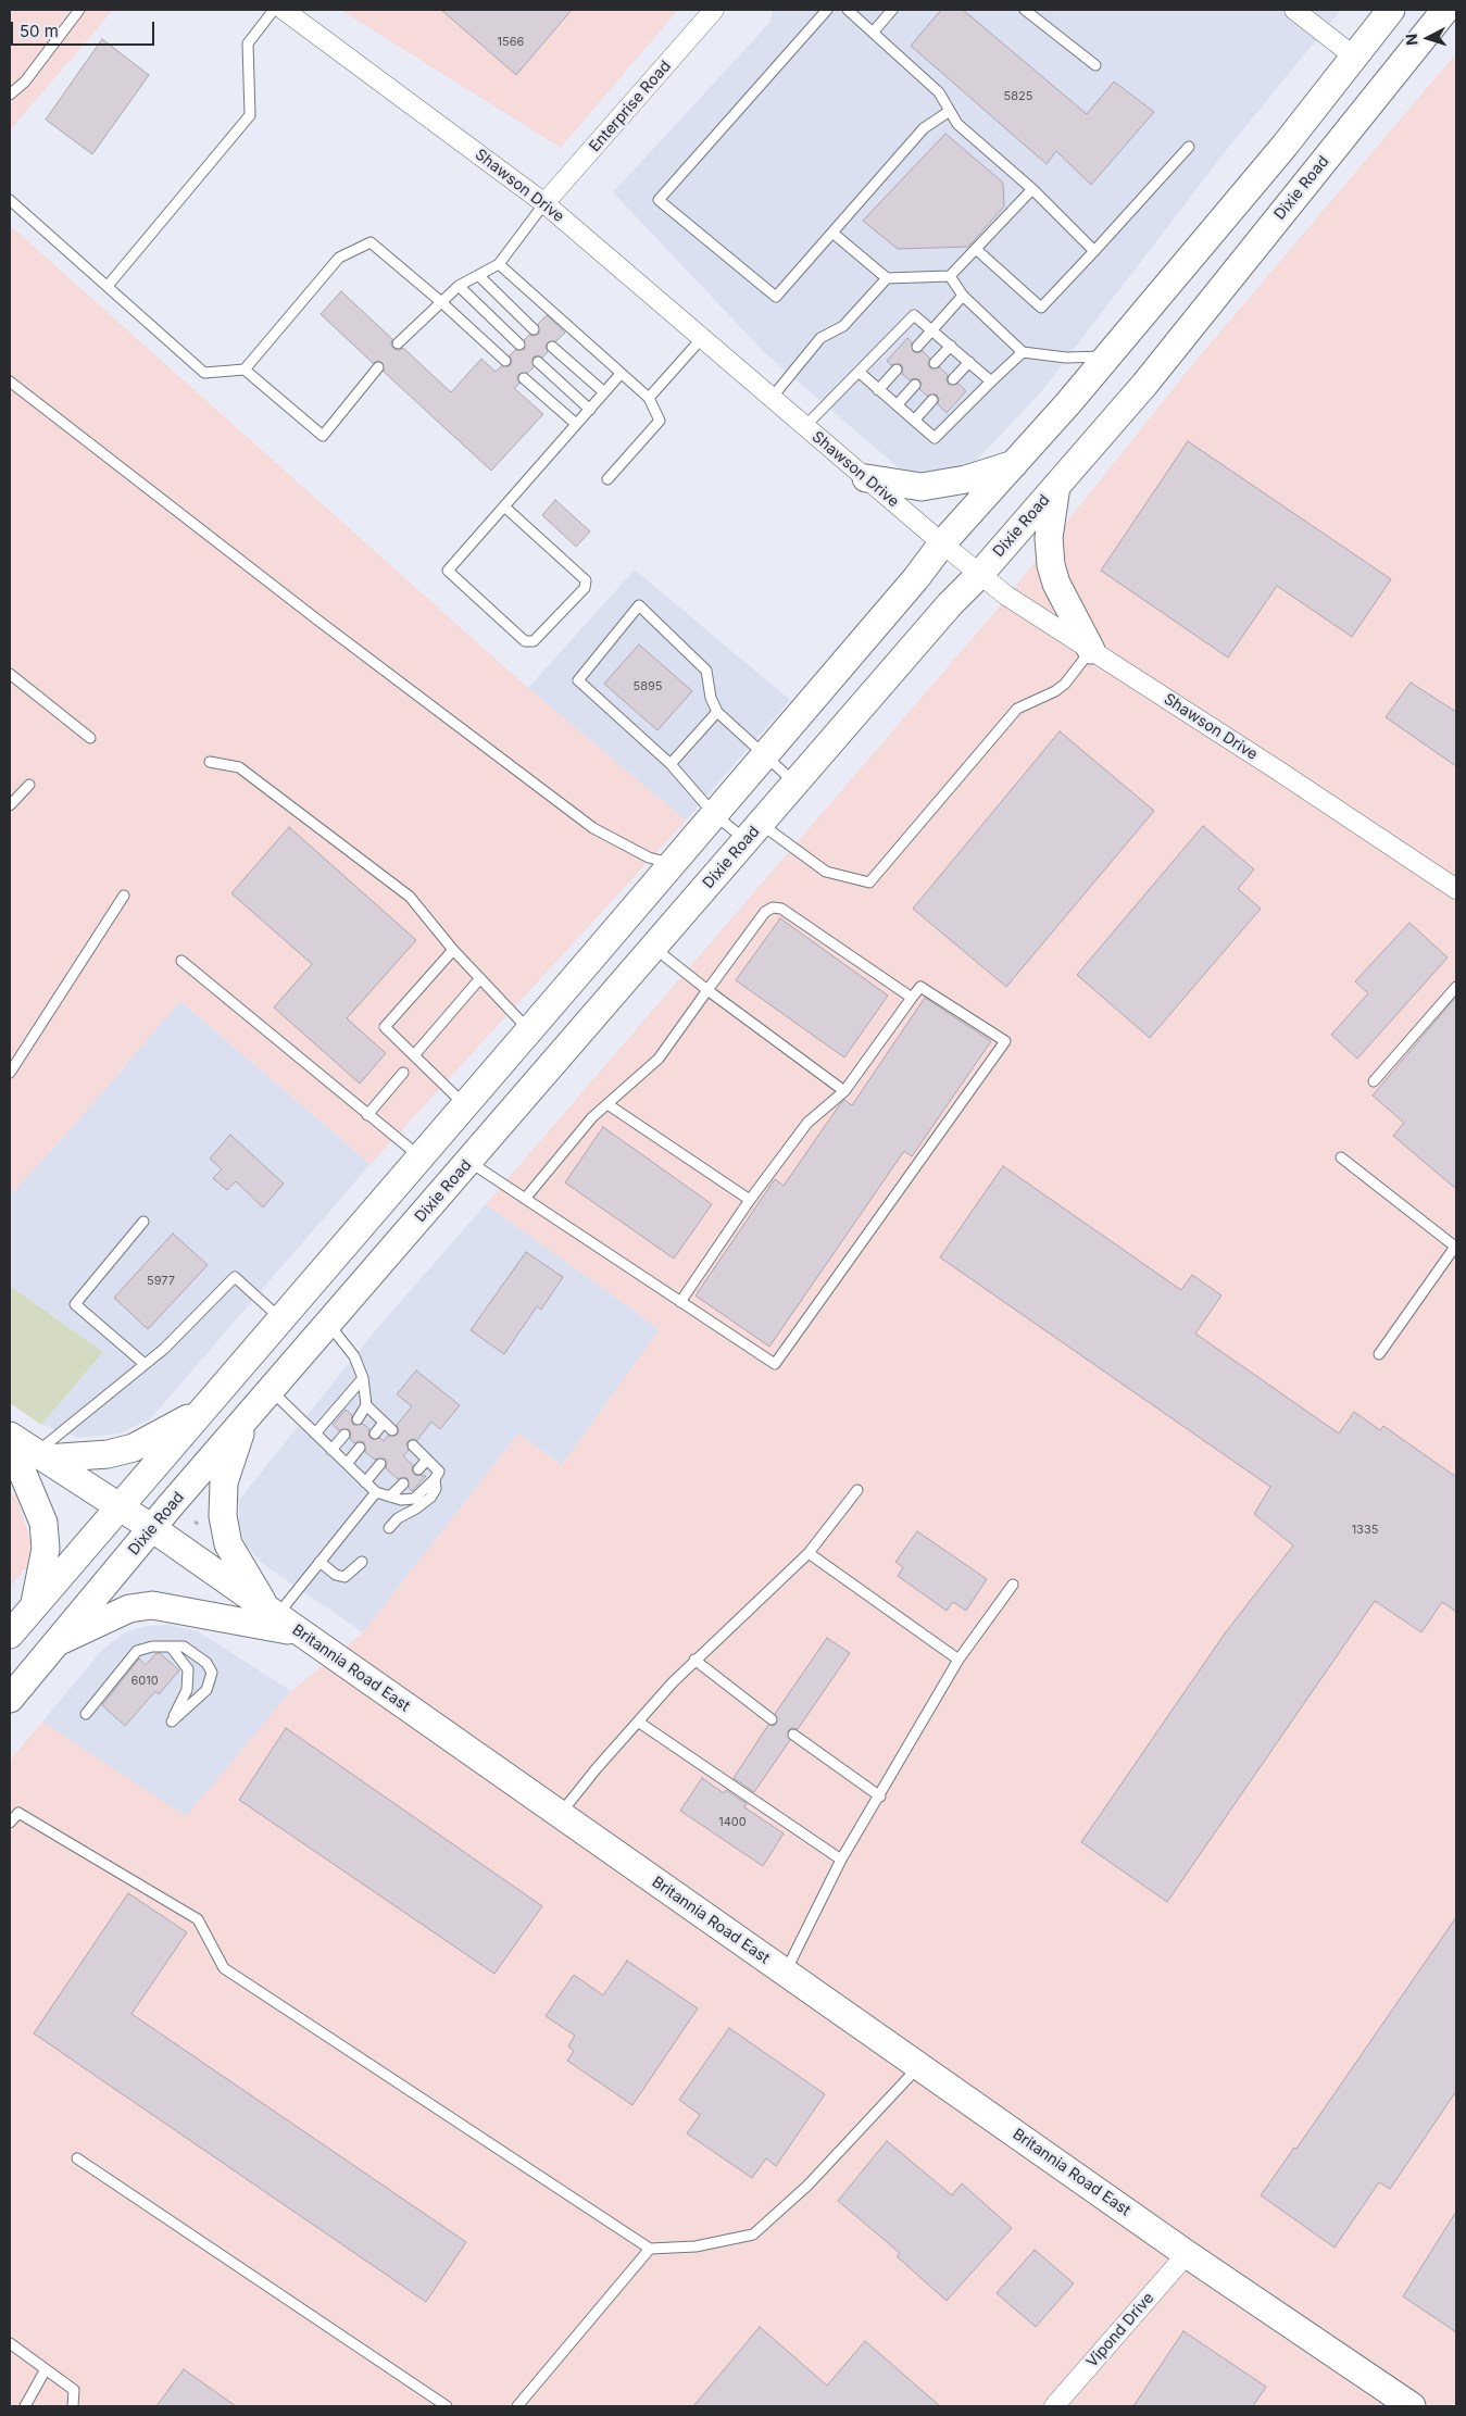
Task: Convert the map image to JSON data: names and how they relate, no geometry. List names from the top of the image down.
{
  "streets": {
    "main road": ["Dixie Road", "Britannia Road East"],
    "street": ["Enterprise Road", "Shawson Drive", "Vipond Drive"]
  },
  "crossings": [
    ["Enterprise Road", "Shawson Drive"],
    ["Shawson Drive", "Dixie Road"],
    ["Dixie Road", "Britannia Road East"],
    ["Britannia Road East", "Vipond Drive"]
  ],
  "house_numbers": [
    "1566",
    "5825",
    "5895",
    "5977",
    "1335",
    "6010",
    "1400"
  ],
  "scale_bar": "50 m",
  "north": "left"
}
